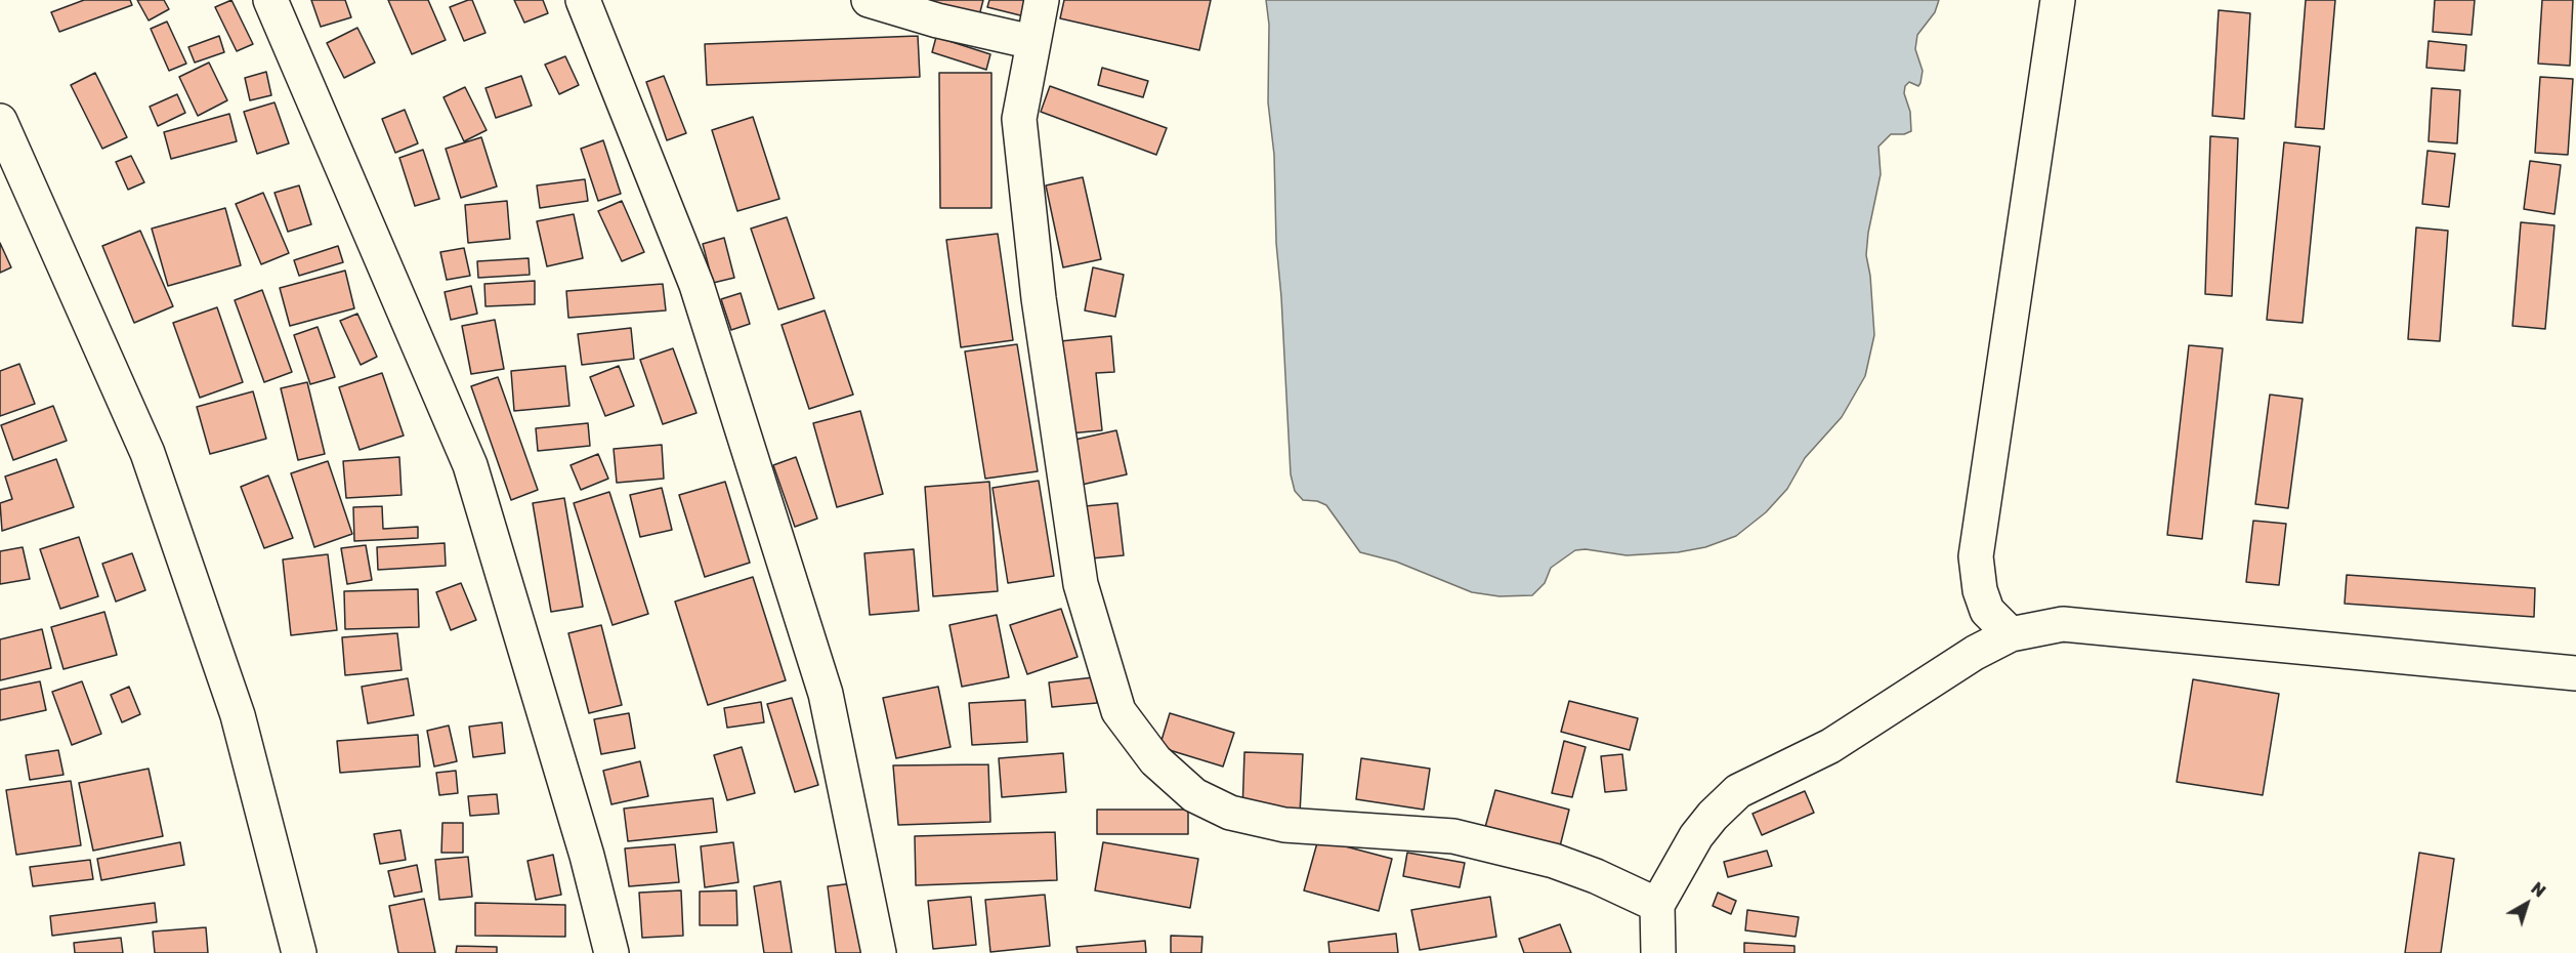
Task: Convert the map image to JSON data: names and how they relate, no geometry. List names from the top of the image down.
{
  "north": "top right"
}
